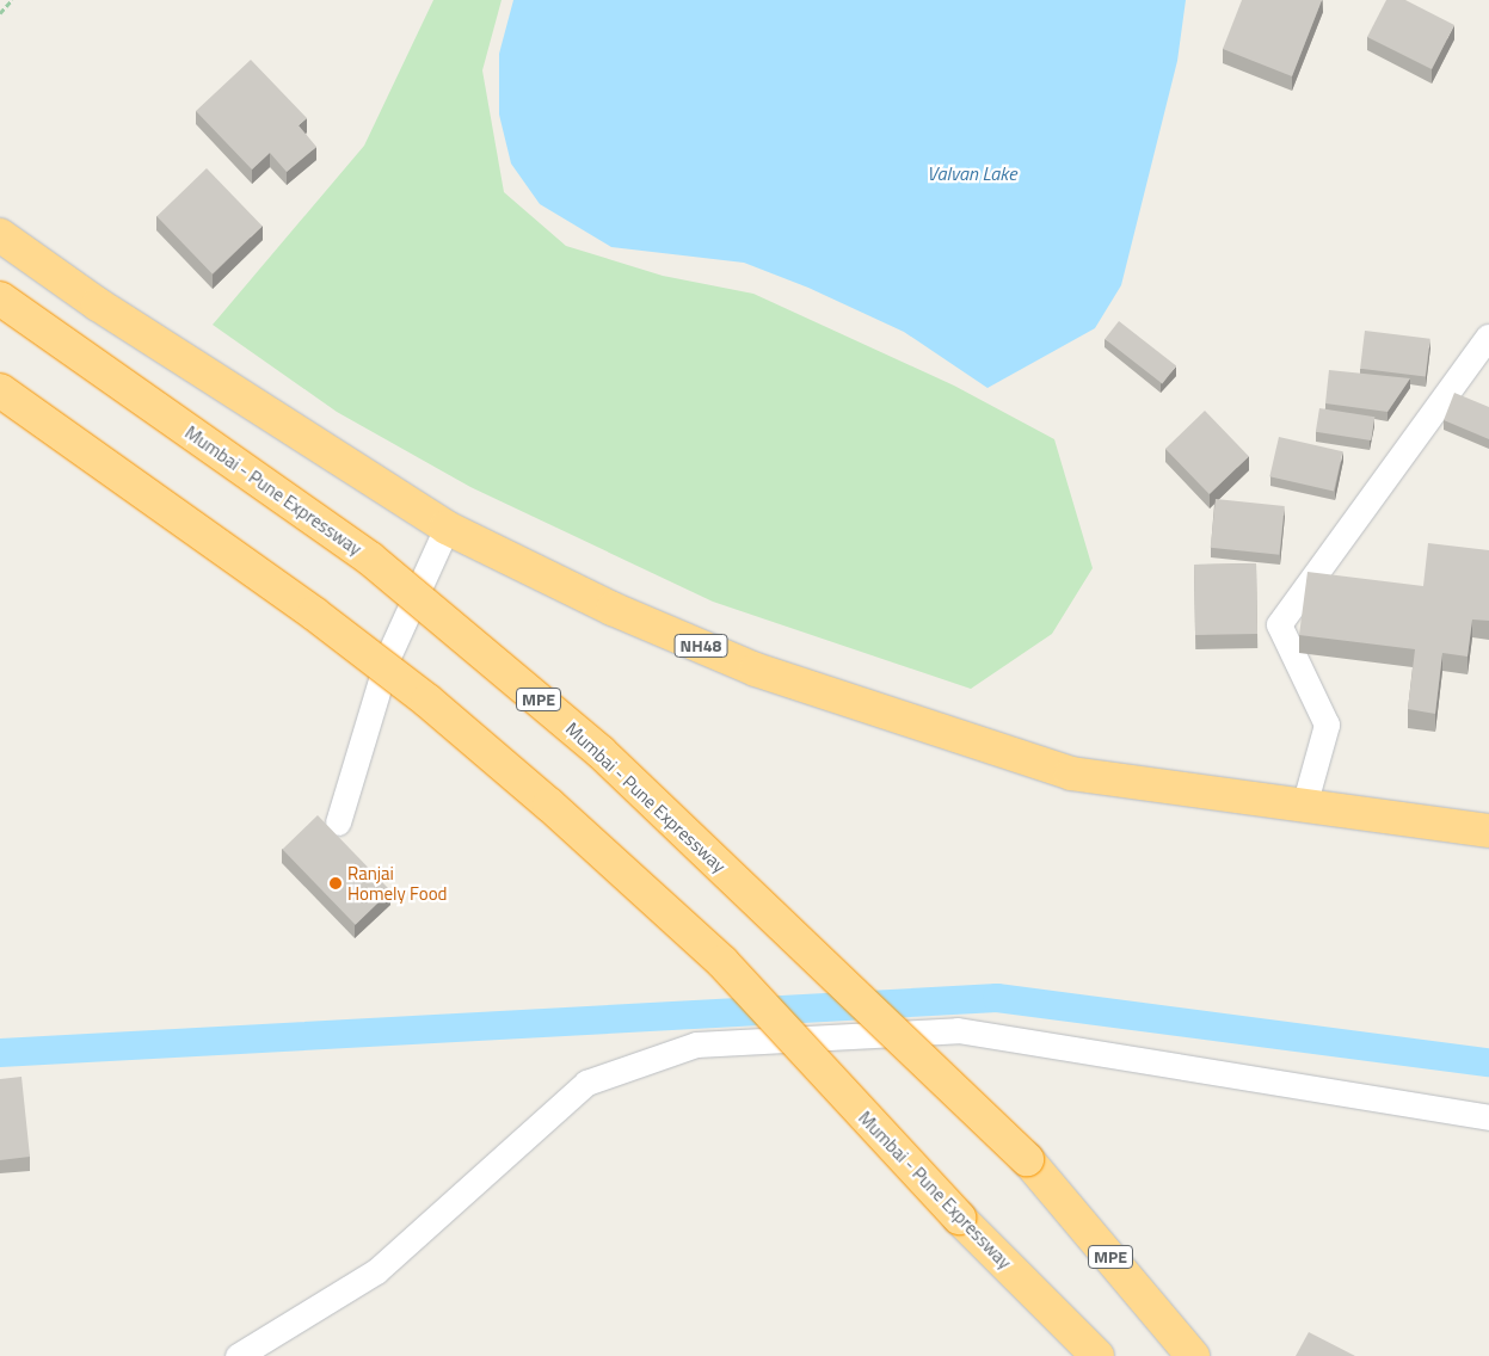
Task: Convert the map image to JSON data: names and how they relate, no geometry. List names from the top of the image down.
{
  "streets": {
    "highway": ["Mumbai - Pune Expressway", "NH48", "MPE"]
  },
  "water": ["Valvan Lake"],
  "places": ["Ranjai Homely Food"]
}
